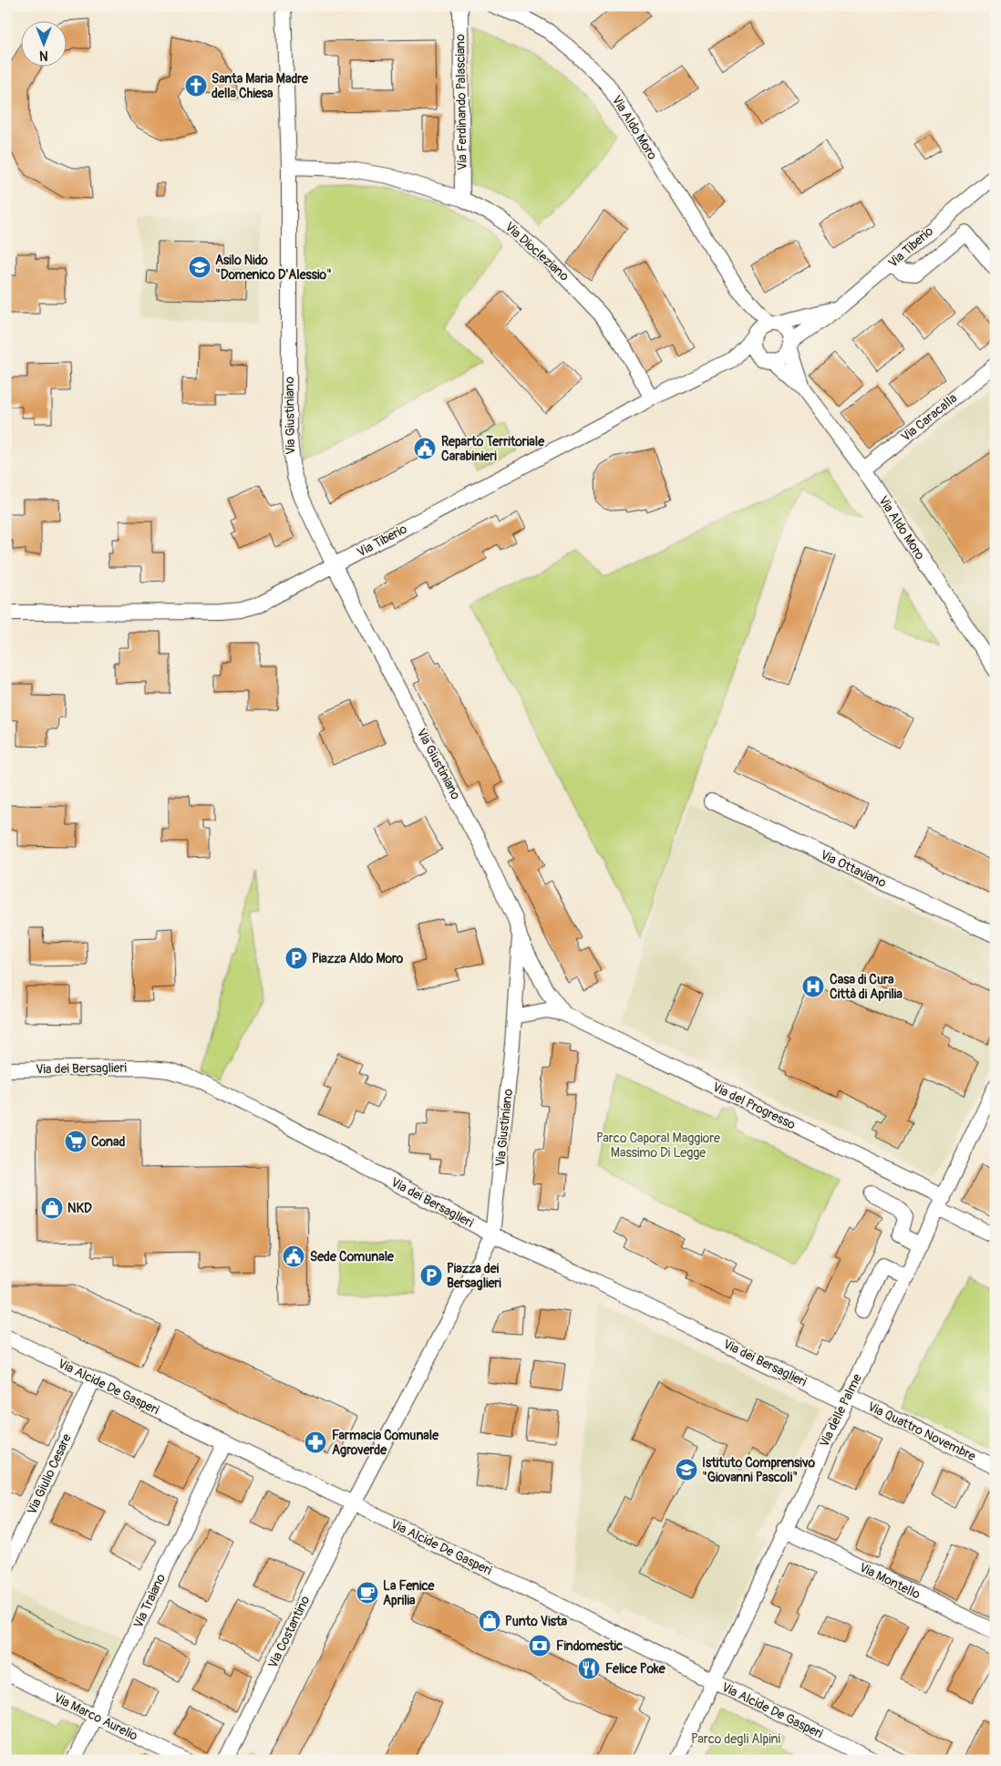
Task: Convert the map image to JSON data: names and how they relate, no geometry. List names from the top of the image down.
{
  "streets": {
    "street": [
      "Via Ferdinando Palasciano",
      "Via Aldo Moro",
      "Via Tiberio",
      "Via Diocleziano",
      "Via Giustiniano",
      "Via Caracalla",
      "Via Ottaviano",
      "Via dei Bersaglieri",
      "Via del Progresso",
      "Via Alcide De Gasperi",
      "Via delle Palme",
      "Via Quattro Novembre",
      "Via Giulio Cesare",
      "Via Montello",
      "Via Traiano",
      "Via Costantino",
      "Via Marco Aurelio"
    ]
  },
  "crossings": [
    ["Via Ferdinando Palasciano", "Via Diocleziano"],
    ["Via Aldo Moro", "Via Tiberio"],
    ["Via Aldo Moro", "Via Caracalla"],
    ["Via Tiberio", "Via Diocleziano"],
    ["Via Tiberio", "Via Giustiniano"],
    ["Via Diocleziano", "Via Giustiniano"],
    ["Via Giustiniano", "Via dei Bersaglieri"],
    ["Via Giustiniano", "Via del Progresso"],
    ["Via Giustiniano", "Via Alcide De Gasperi"],
    ["Via Giustiniano", "Via Costantino"],
    ["Via dei Bersaglieri", "Via delle Palme"],
    ["Via dei Bersaglieri", "Via Quattro Novembre"],
    ["Via del Progresso", "Via delle Palme"],
    ["Via Alcide De Gasperi", "Via delle Palme"],
    ["Via Alcide De Gasperi", "Via Giulio Cesare"],
    ["Via Alcide De Gasperi", "Via Traiano"],
    ["Via Alcide De Gasperi", "Via Costantino"],
    ["Via delle Palme", "Via Quattro Novembre"],
    ["Via delle Palme", "Via Montello"],
    ["Via Traiano", "Via Marco Aurelio"]
  ],
  "parks": ["Parco Caporal Maggiore Massimo Di Legge", "Parco degli Alpini"],
  "places": {
    "church": ["Santa Maria Madre della Chiesa"],
    "school or university": ["Asilo Nido \"Domenico D'Alessio\"", "Istituto Comprensivo \"Giovanni Pascoli\""],
    "public building": ["Reparto Territoriale Carabinieri", "Sede Comunale"],
    "parking": ["Piazza Aldo Moro", "Piazza dei Bersaglieri"],
    "hospital": ["Casa di Cura Città di Aprilia"],
    "supermarket": ["Conad"],
    "shop": ["NKD", "Punto Vista"],
    "pharmacy": ["Farmacia Comunale Agroverde"],
    "cafe": ["La Fenice Aprilia"],
    "bank": ["Findomestic"],
    "restaurant": ["Felice Poke"]
  },
  "north": "bottom"
}
